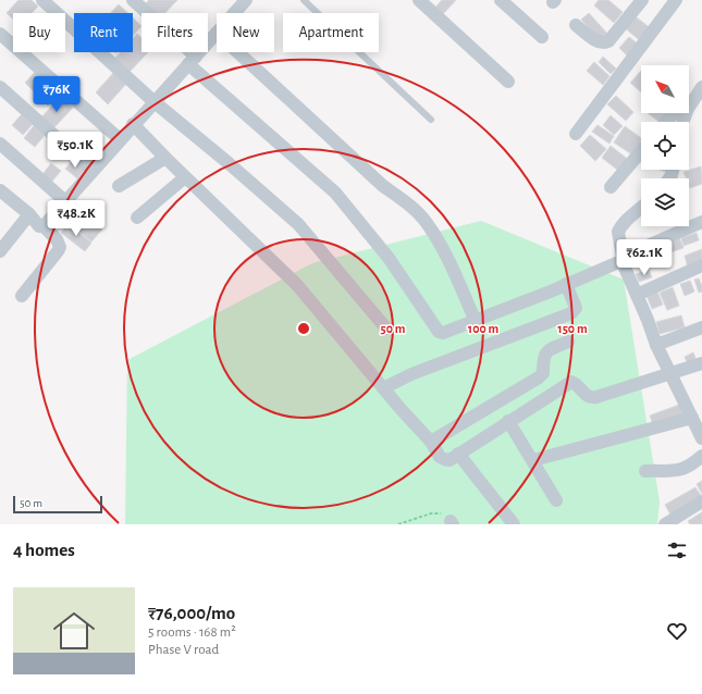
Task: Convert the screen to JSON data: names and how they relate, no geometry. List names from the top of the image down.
{
  "scale_bar": "50 m",
  "north": "top left",
  "page": {
    "chip": [
      "Buy",
      "Rent",
      "Filters",
      "New",
      "Apartment"
    ],
    "price": [
      "₹76K",
      "₹50.1K",
      "₹48.2K",
      "₹62.1K"
    ],
    "scale": "50 m",
    "heading": "4 homes",
    "list": [
      {
        "name": "₹76,000/mo",
        "note": "5 rooms · 168 m² · Phase V road"
      }
    ]
  },
  "rings": ["50 m", "100 m", "150 m"]
}
